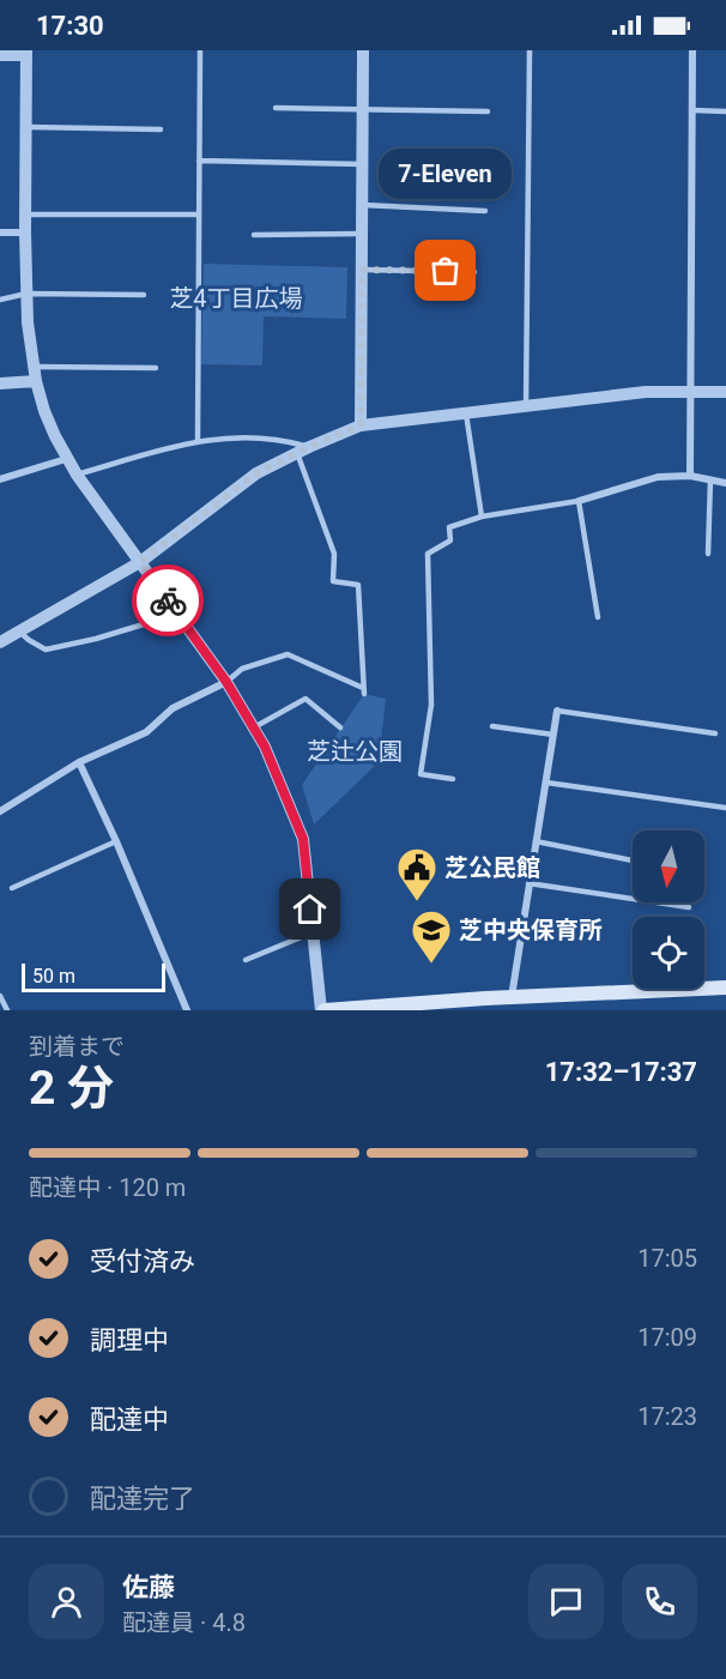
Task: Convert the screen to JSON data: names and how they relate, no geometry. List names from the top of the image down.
{
  "parks": ["芝4丁目広場", "芝辻公園"],
  "places": {
    "other": ["7-Eleven"],
    "public building": ["芝公民館"],
    "school or university": ["芝中央保育所"]
  },
  "scale_bar": "50 m",
  "north": "bottom",
  "page": {
    "status": "17:30",
    "bubble": "7-Eleven",
    "scale": "50 m",
    "heading": ["2 分", "到着まで", "17:32–17:37"],
    "panel": ["佐藤", "配達員 · 4.8"],
    "bar": "配達中 · 120 m",
    "list": [
      ["受付済み", "17:05"],
      ["調理中", "17:09"],
      ["配達中", "17:23"],
      "配達完了"
    ]
  }
}
